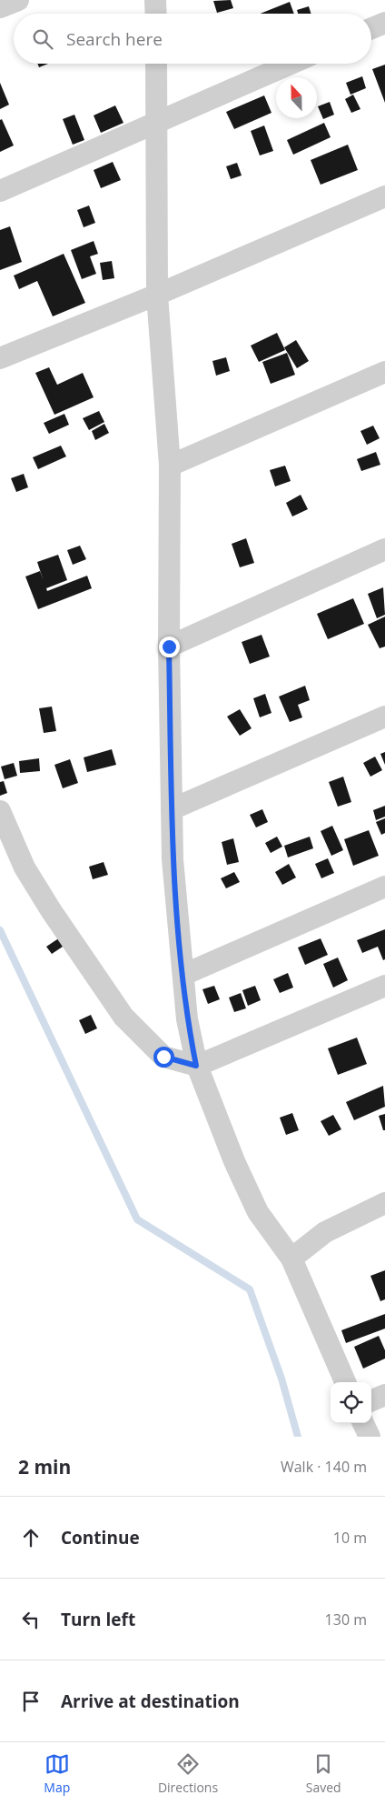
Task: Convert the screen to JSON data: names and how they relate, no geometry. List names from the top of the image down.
{
  "north": "top",
  "page": {
    "search": "Search here",
    "heading": ["2 min", "Walk · 140 m"],
    "list": [
      ["Continue", "10 m"],
      ["Turn left", "130 m"],
      "Arrive at destination"
    ],
    "nav": ["Map", "Directions", "Saved"]
  }
}
